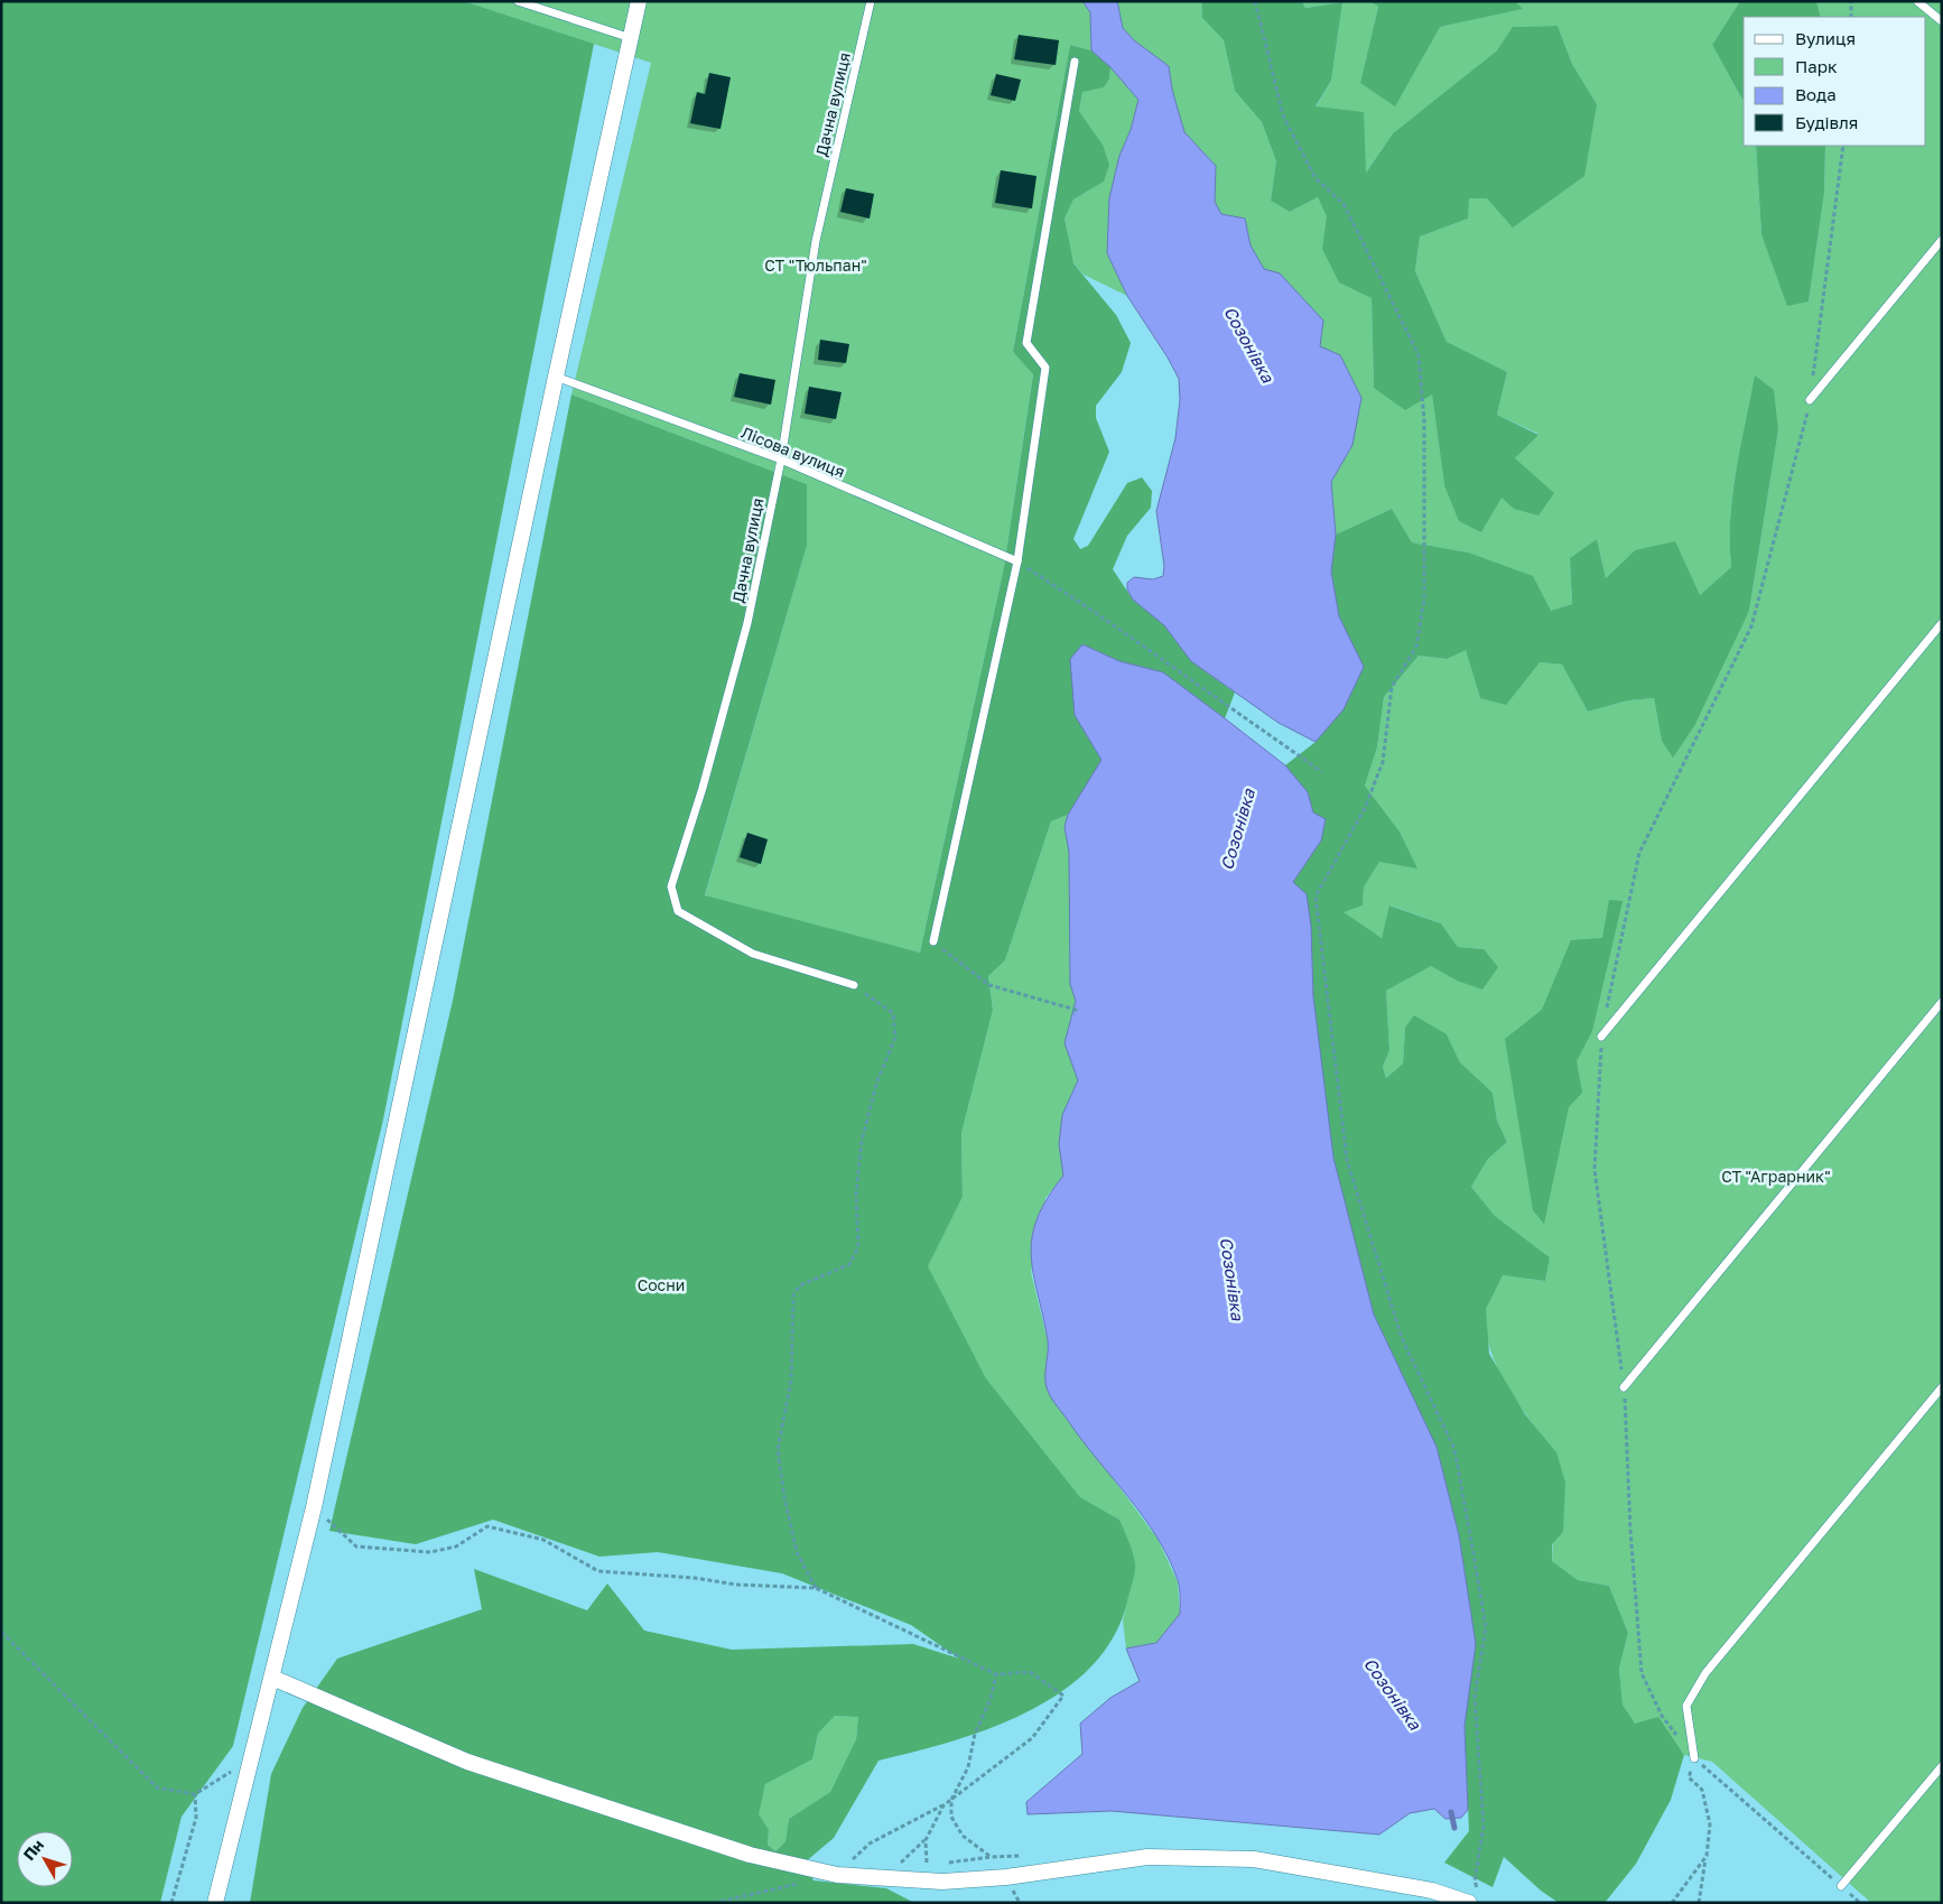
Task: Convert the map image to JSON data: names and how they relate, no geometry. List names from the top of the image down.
{
  "streets": {
    "lane": ["Дачна вулиця", "Лісова вулиця"]
  },
  "crossings": [
    ["Дачна вулиця", "Лісова вулиця"]
  ],
  "water": ["Созонівка"],
  "parks": ["СТ \"Тюльпан\"", "СТ \"Аграрник\"", "Сосни"],
  "legend": [
    "Вулиця",
    "Парк",
    "Вода",
    "Будівля"
  ],
  "north": "top left"
}
